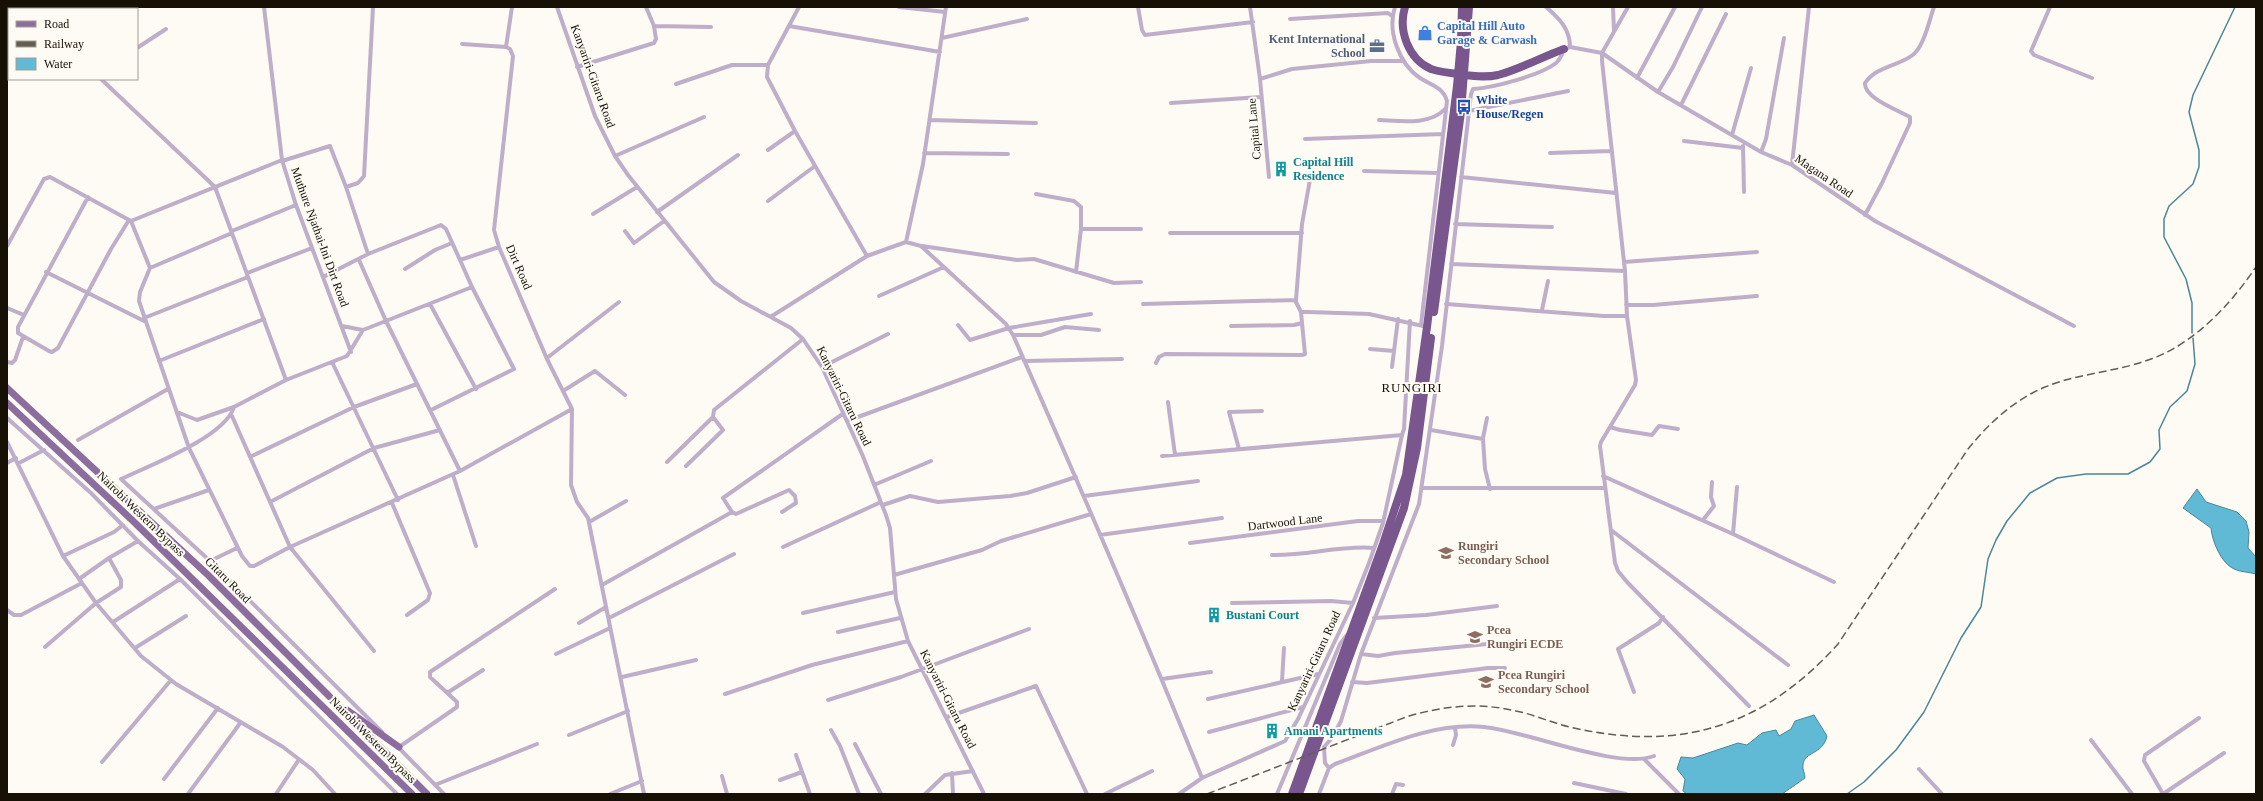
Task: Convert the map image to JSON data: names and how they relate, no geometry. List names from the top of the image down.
{
  "streets": {
    "main road": ["Nairobi Western Bypass", "Gitaru Road"],
    "street": [
      "Kanyariri-Gitaru Road",
      "Capital Lane",
      "Magana Road",
      "Muthure Njathai-Ini Dirt Road",
      "Dirt Road",
      "Dartwood Lane"
    ]
  },
  "crossings": [
    ["Kanyariri-Gitaru Road", "Dartwood Lane"]
  ],
  "districts": ["RUNGIRI"],
  "places": {
    "shop": ["Capital Hill Auto Garage & Carwash"],
    "office": ["Kent International School"],
    "bus stop": ["White House/Regen"],
    "building": ["Capital Hill Residence", "Bustani Court", "Amani Apartments"],
    "school or university": ["Rungiri Secondary School", "Pcea Rungiri ECDE", "Pcea Rungiri Secondary School"]
  },
  "legend": ["Road", "Railway", "Water"]
}
